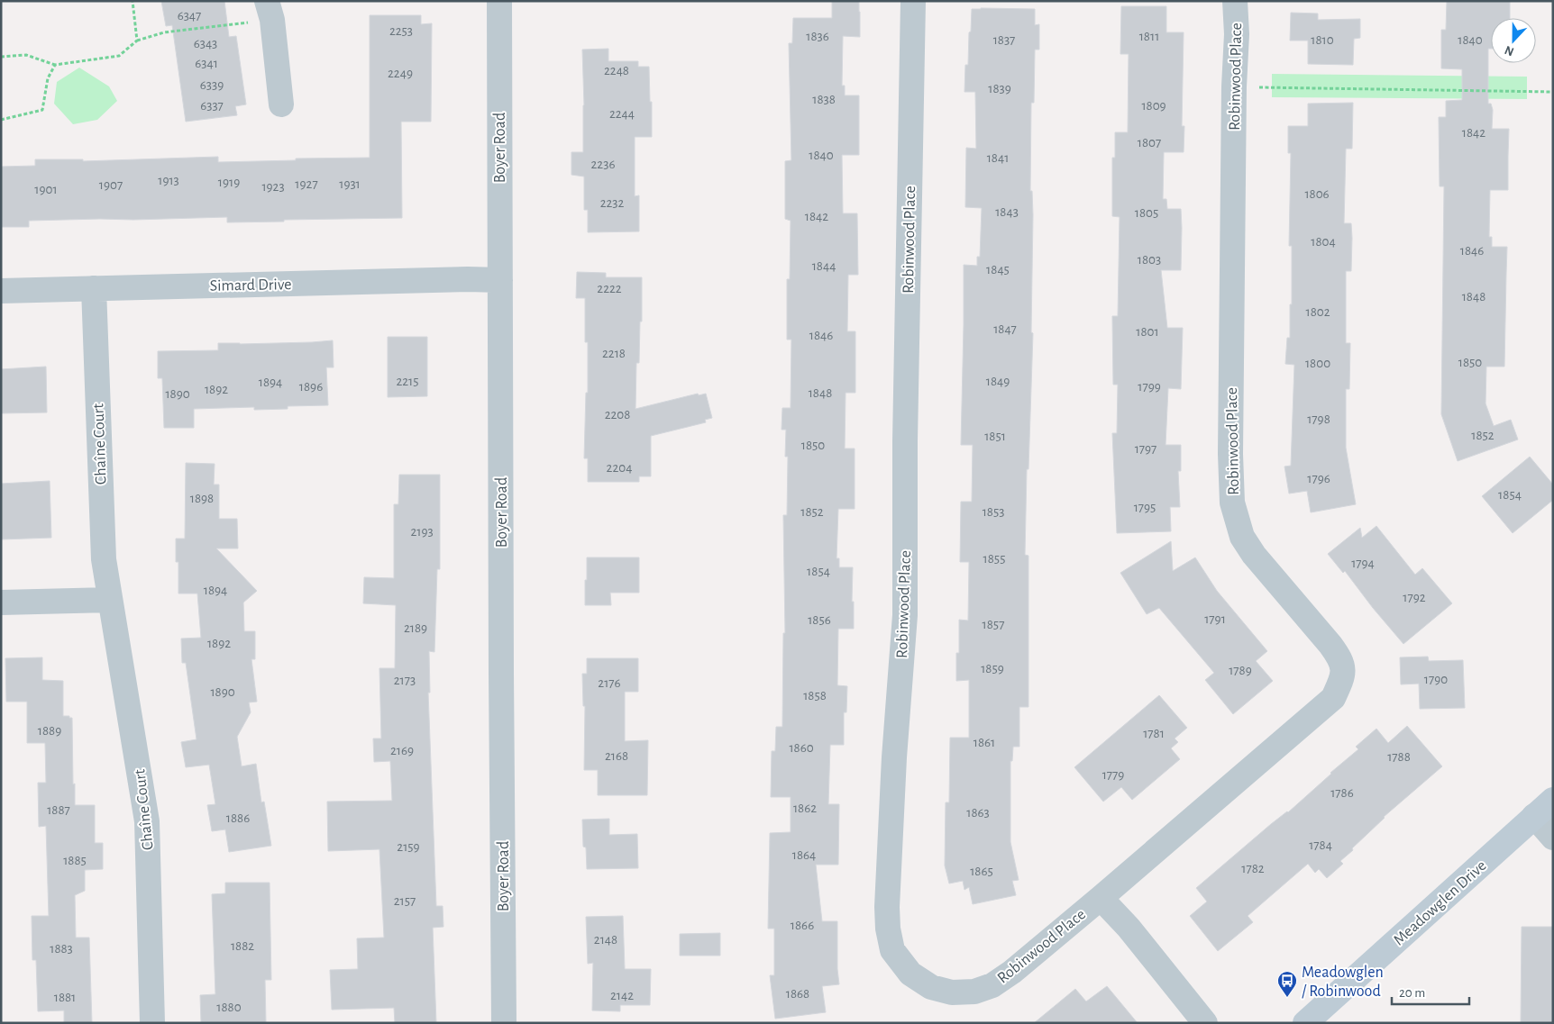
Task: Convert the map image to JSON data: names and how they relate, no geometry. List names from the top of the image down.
{
  "streets": {
    "street": [
      "Robinwood Place",
      "Boyer Road",
      "Simard Drive",
      "Chaîne Court",
      "Meadowglen Drive"
    ]
  },
  "crossings": [
    ["Boyer Road", "Simard Drive"],
    ["Simard Drive", "Chaîne Court"]
  ],
  "places": {
    "bus stop": ["Meadowglen / Robinwood"]
  },
  "house_numbers": [
    "6347",
    "2253",
    "1836",
    "1811",
    "1837",
    "1810",
    "1840",
    "6343",
    "6341",
    "2248",
    "2249",
    "6339",
    "1839",
    "1838",
    "6337",
    "1809",
    "2244",
    "1842",
    "1807",
    "1840",
    "1841",
    "2236",
    "1913",
    "1919",
    "1927",
    "1931",
    "1907",
    "1923",
    "1901",
    "1806",
    "2232",
    "1843",
    "1805",
    "1842",
    "1804",
    "1846",
    "1803",
    "1844",
    "1845",
    "2222",
    "1848",
    "1802",
    "1847",
    "1801",
    "1846",
    "2218",
    "1850",
    "1800",
    "2215",
    "1849",
    "1894",
    "1896",
    "1799",
    "1892",
    "1848",
    "1890",
    "2208",
    "1798",
    "1852",
    "1851",
    "1850",
    "1797",
    "2204",
    "1796",
    "1854",
    "1898",
    "1795",
    "1852",
    "1853",
    "2193",
    "1855",
    "1794",
    "1854",
    "1894",
    "1792",
    "1791",
    "1856",
    "1857",
    "2189",
    "1892",
    "1859",
    "1789",
    "1790",
    "2173",
    "2176",
    "1890",
    "1858",
    "1889",
    "1781",
    "1861",
    "1860",
    "2169",
    "2168",
    "1788",
    "1779",
    "1786",
    "1862",
    "1887",
    "1863",
    "1886",
    "1784",
    "2159",
    "1864",
    "1885",
    "1782",
    "1865",
    "2157",
    "1866",
    "2148",
    "1882",
    "1883",
    "1868",
    "2142",
    "1881",
    "1880"
  ],
  "scale_bar": "20 m",
  "north": "bottom"
}
